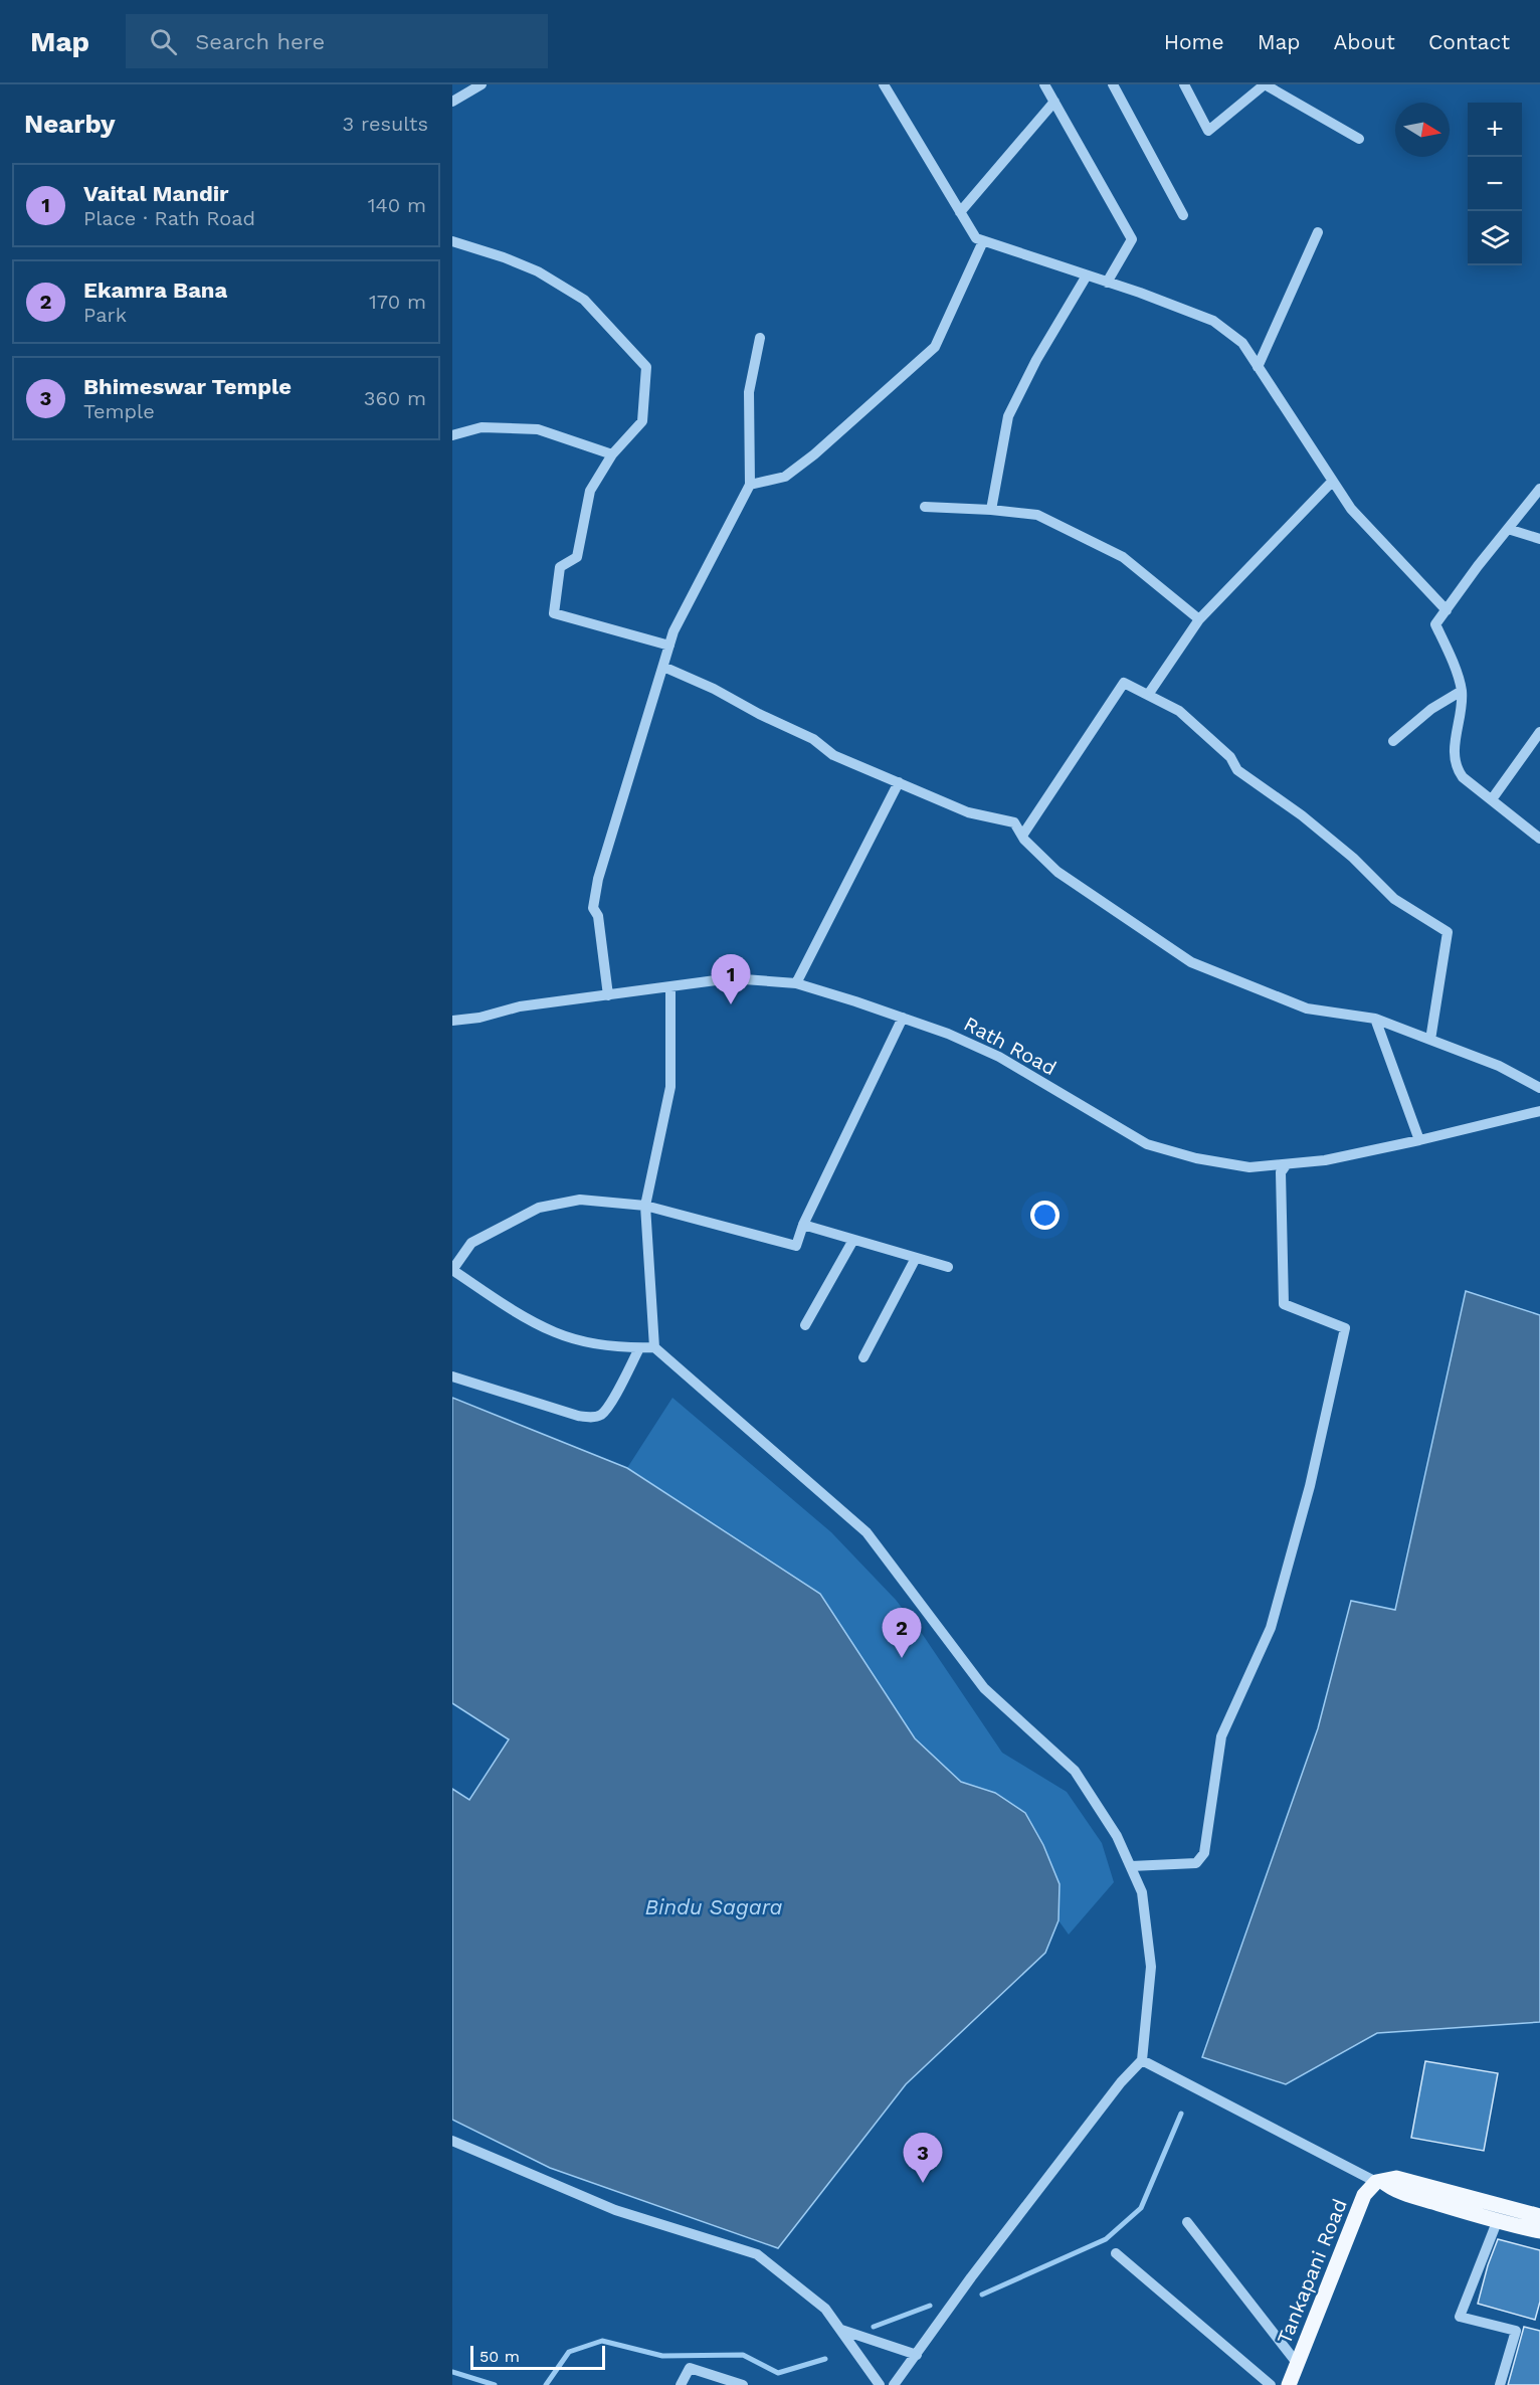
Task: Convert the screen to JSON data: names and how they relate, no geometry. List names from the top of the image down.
{
  "streets": {
    "main road": ["Tankapani Road"],
    "street": ["Rath Road"]
  },
  "water": ["Bindu Sagara"],
  "scale_bar": "50 m",
  "north": "right",
  "page": {
    "header": "Map",
    "search": "Search here",
    "nav": [
      "Home",
      "Map",
      "About",
      "Contact"
    ],
    "heading": ["Nearby", "3 results"],
    "map_buttons": ["+", "−"],
    "list": [
      {
        "mark": "1",
        "name": "Vaital Mandir",
        "note": "Place · Rath Road",
        "value": "140 m"
      },
      {
        "mark": "2",
        "name": "Ekamra Bana",
        "note": "Park",
        "value": "170 m"
      },
      {
        "mark": "3",
        "name": "Bhimeswar Temple",
        "note": "Temple",
        "value": "360 m"
      }
    ],
    "pins": ["1", "2", "3"],
    "scale": "50 m"
  }
}
